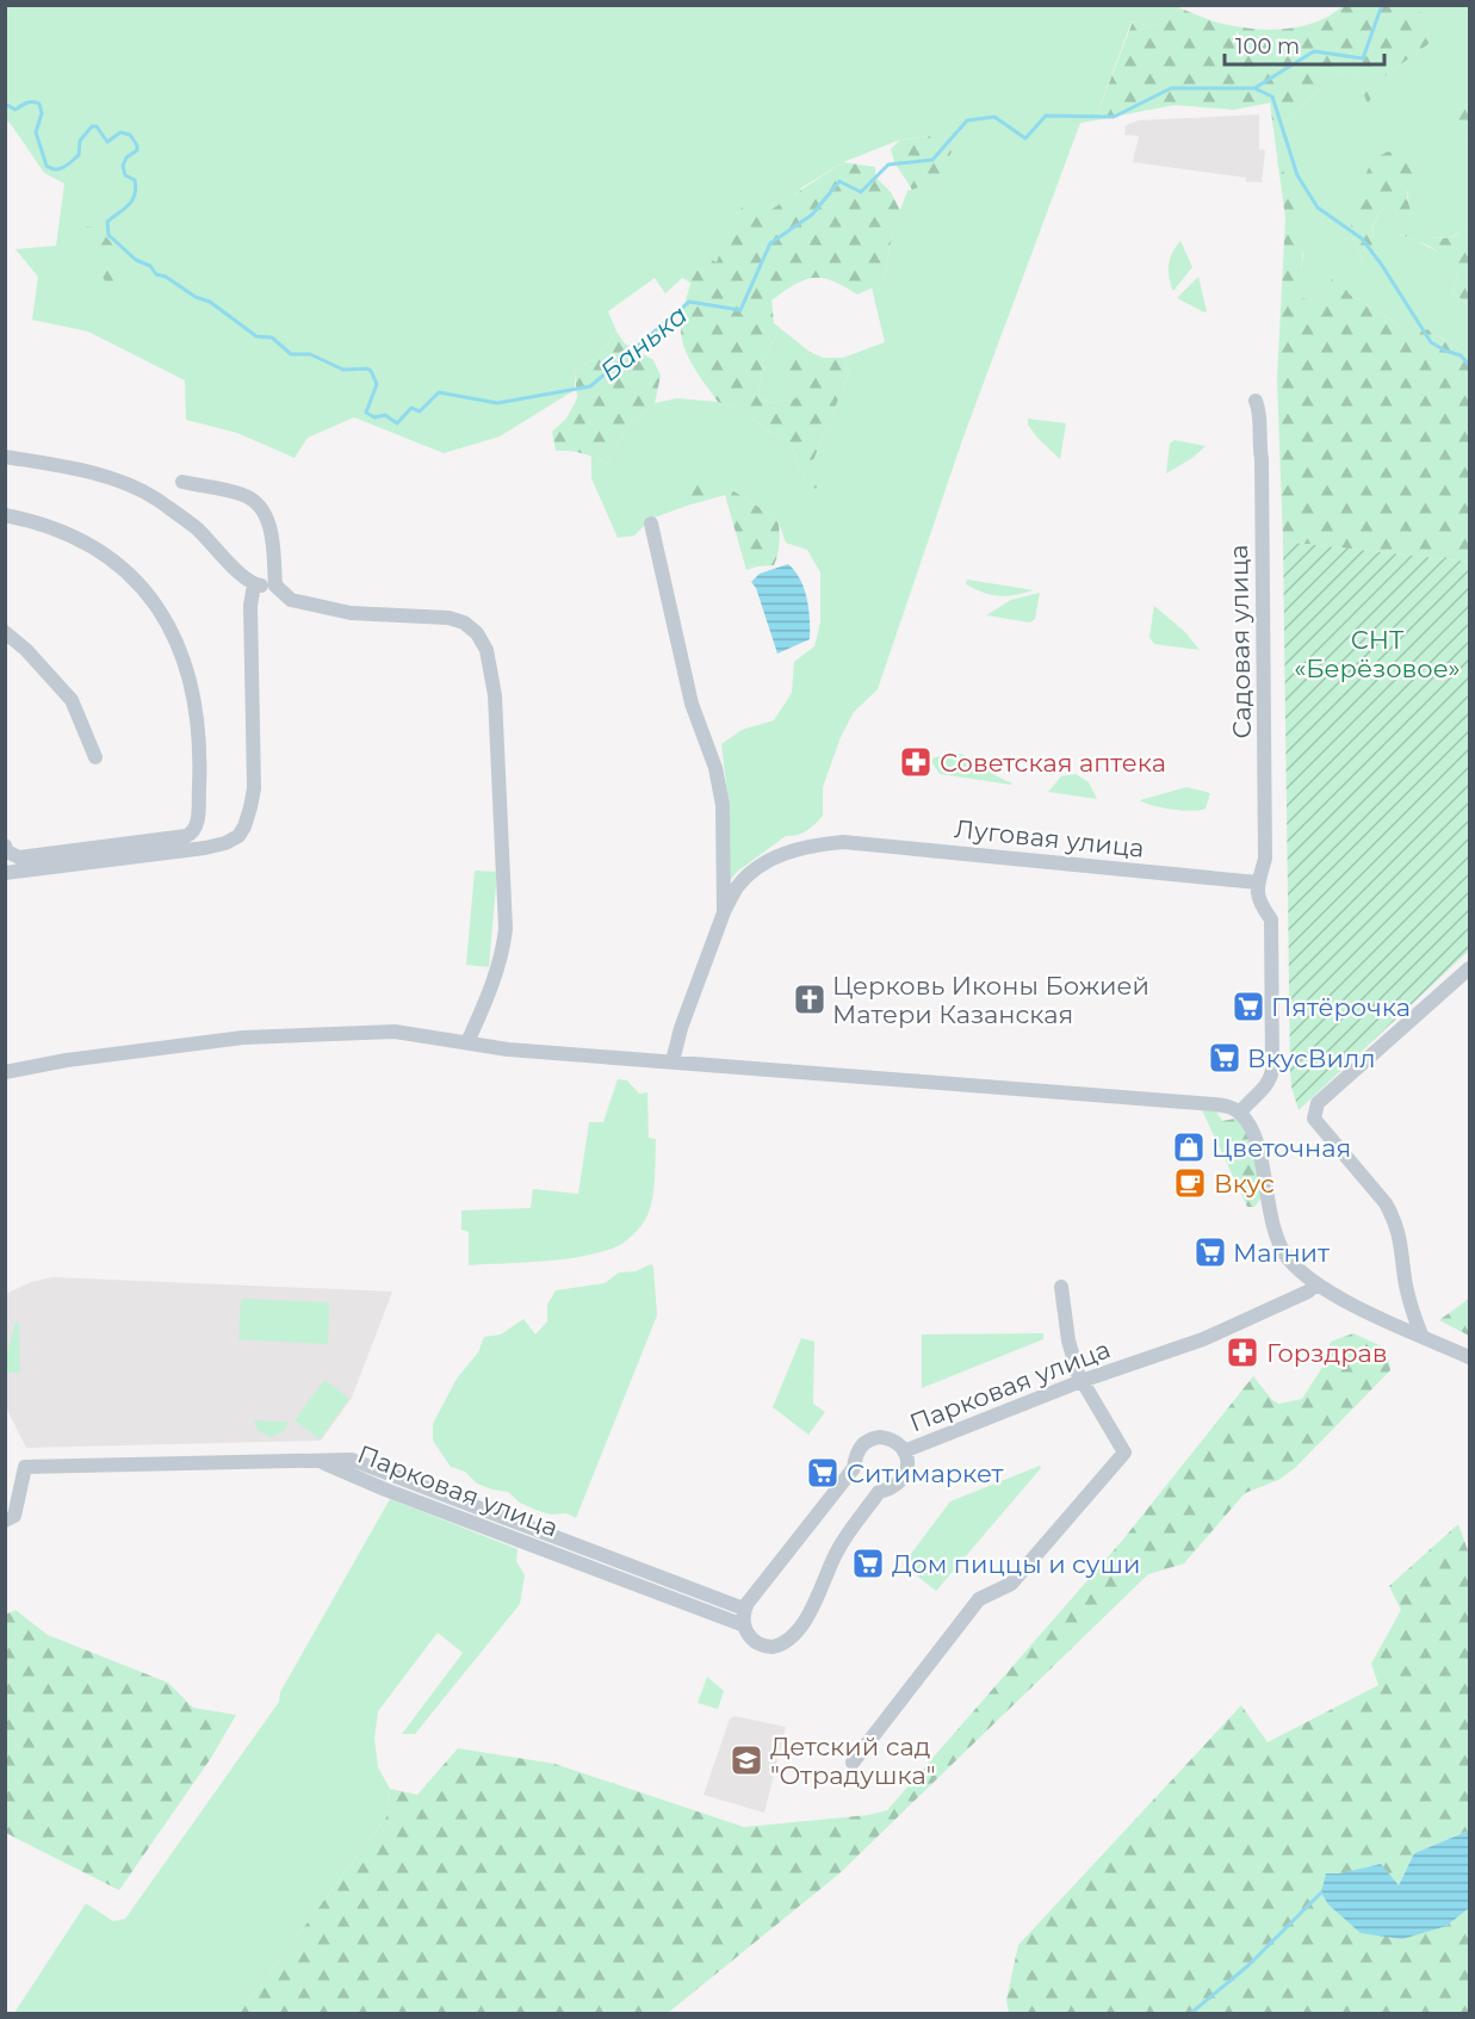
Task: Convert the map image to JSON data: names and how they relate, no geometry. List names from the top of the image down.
{
  "streets": {
    "street": ["Садовая улица", "Луговая улица", "Парковая улица"]
  },
  "crossings": [
    ["Садовая улица", "Луговая улица"]
  ],
  "water": ["Банька"],
  "parks": ["СНТ «Берёзовое»"],
  "places": {
    "pharmacy": ["Советская аптека", "Горздрав"],
    "church": ["Церковь Иконы Божией Матери Казанская"],
    "supermarket": [
      "Пятёрочка",
      "ВкусВилл",
      "Магнит",
      "Ситимаркет",
      "Дом пиццы и суши"
    ],
    "shop": ["Цветочная"],
    "cafe": ["Вкус"],
    "school or university": ["Детский сад \"Отрадушка\""]
  },
  "scale_bar": "100 m"
}
